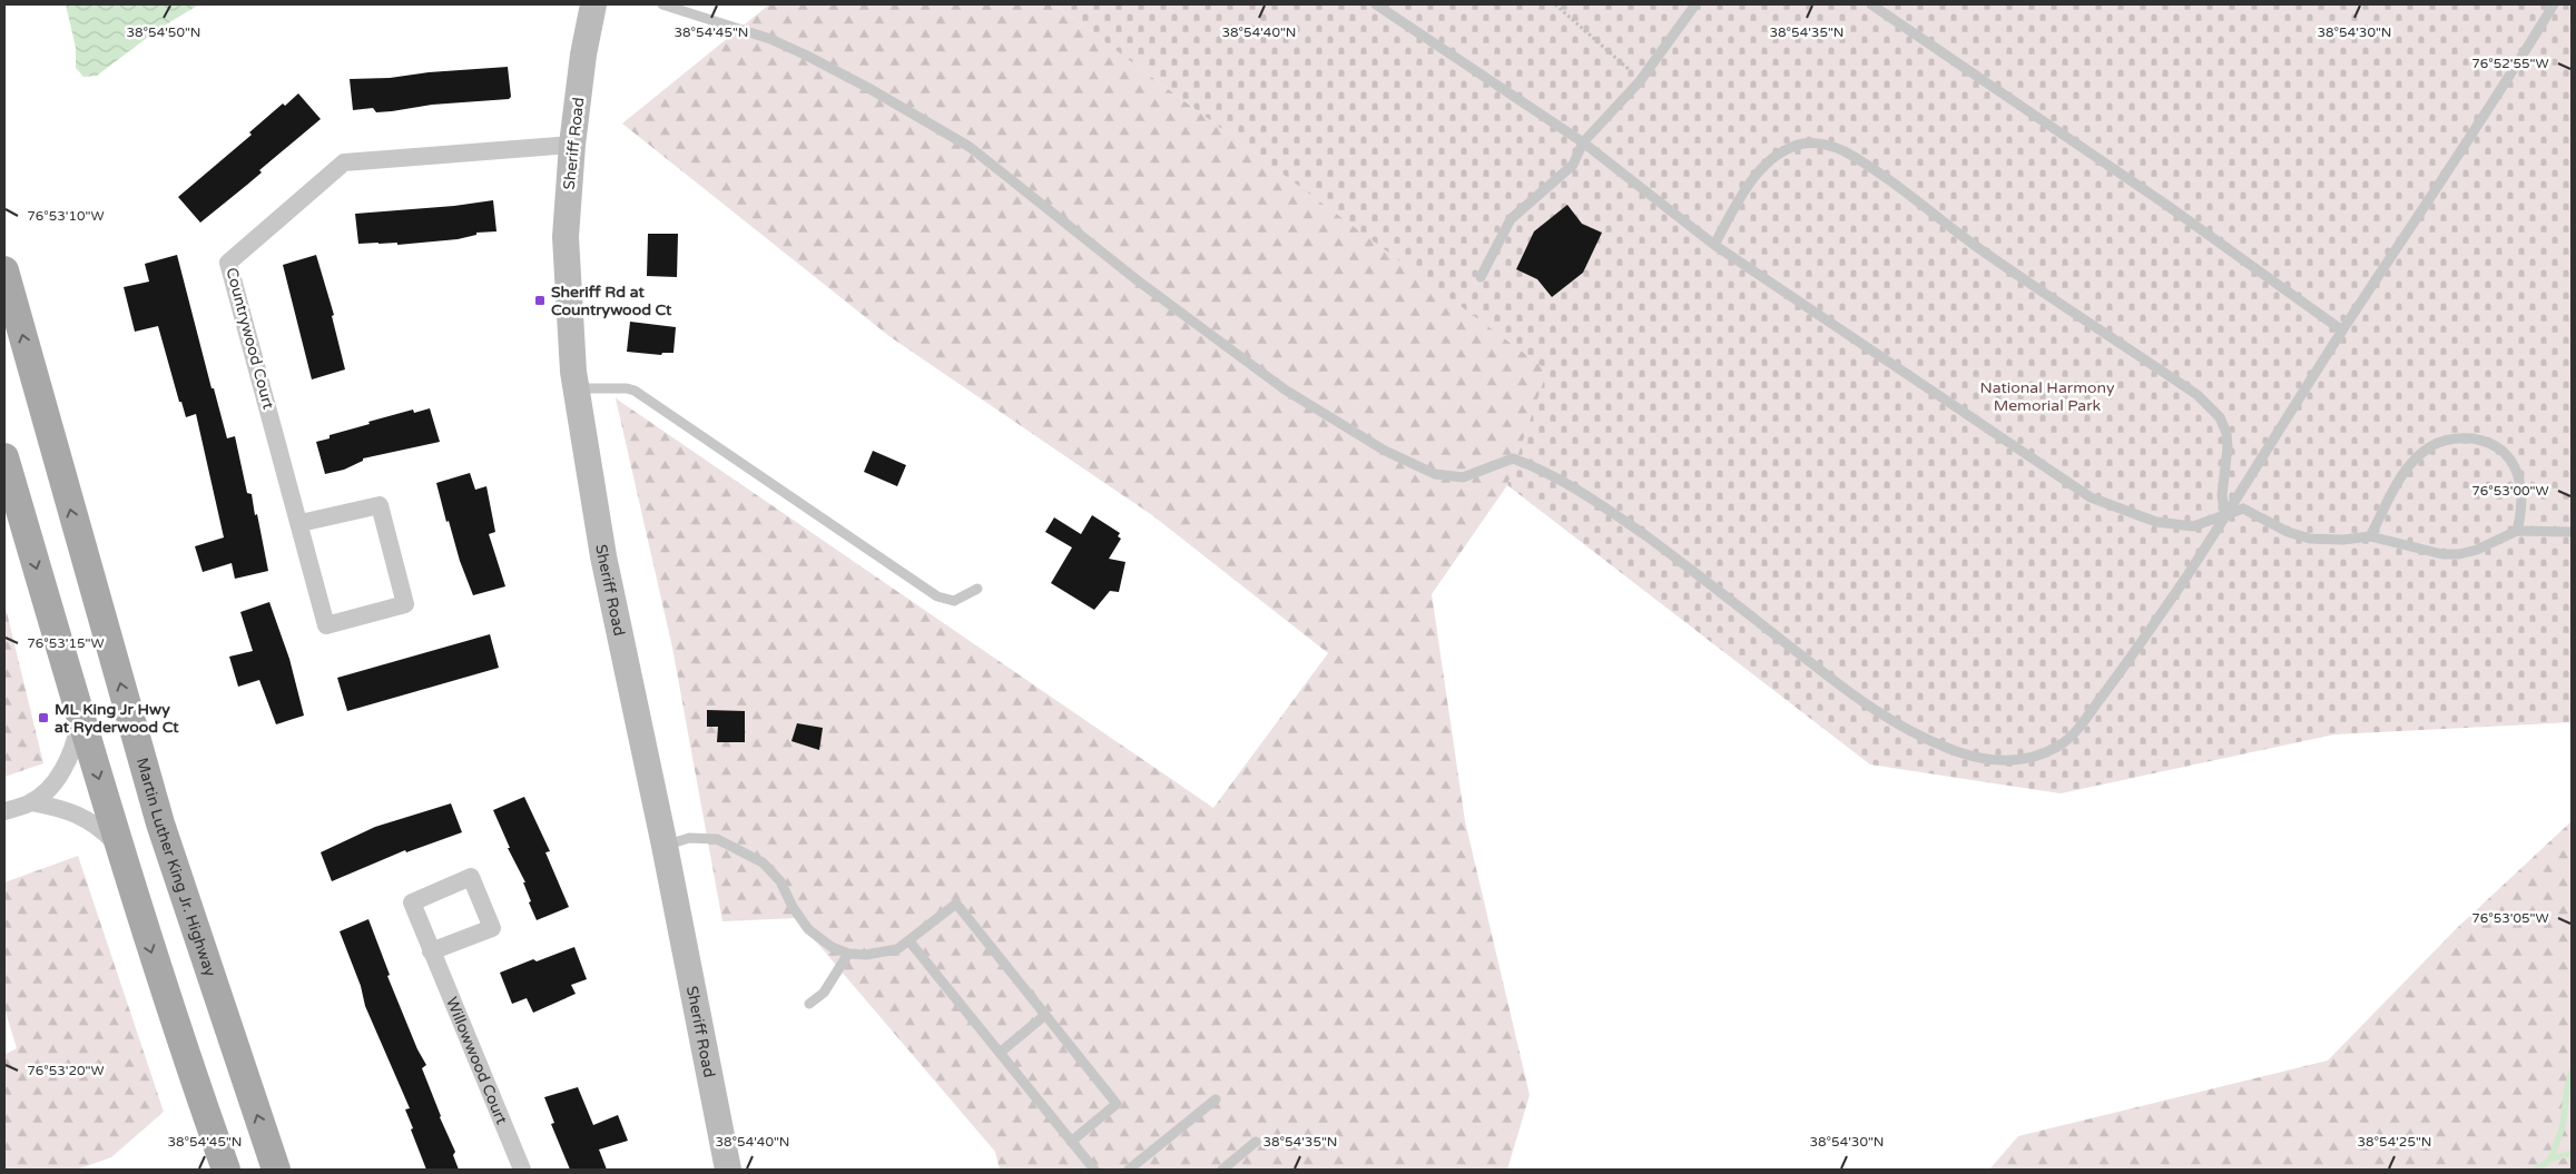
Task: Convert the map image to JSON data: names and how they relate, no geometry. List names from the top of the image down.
{
  "streets": {
    "main road": ["Sheriff Road", "Martin Luther King Jr. Highway"],
    "street": ["Countrywood Court", "Willowwood Court"]
  },
  "crossings": [
    ["Sheriff Road", "Countrywood Court"]
  ],
  "parks": ["National Harmony Memorial Park"],
  "places": {
    "transit": ["Sheriff Rd at Countrywood Ct", "ML King Jr Hwy at Ryderwood Ct"]
  },
  "coordinates": [
    "38°54'50\"N",
    "38°54'35\"N",
    "38°54'45\"N",
    "38°54'40\"N",
    "38°54'30\"N",
    "76°52'55\"W",
    "76°53'10\"W",
    "76°53'00\"W",
    "76°53'15\"W",
    "76°53'05\"W",
    "76°53'20\"W",
    "38°54'25\"N"
  ]
}
